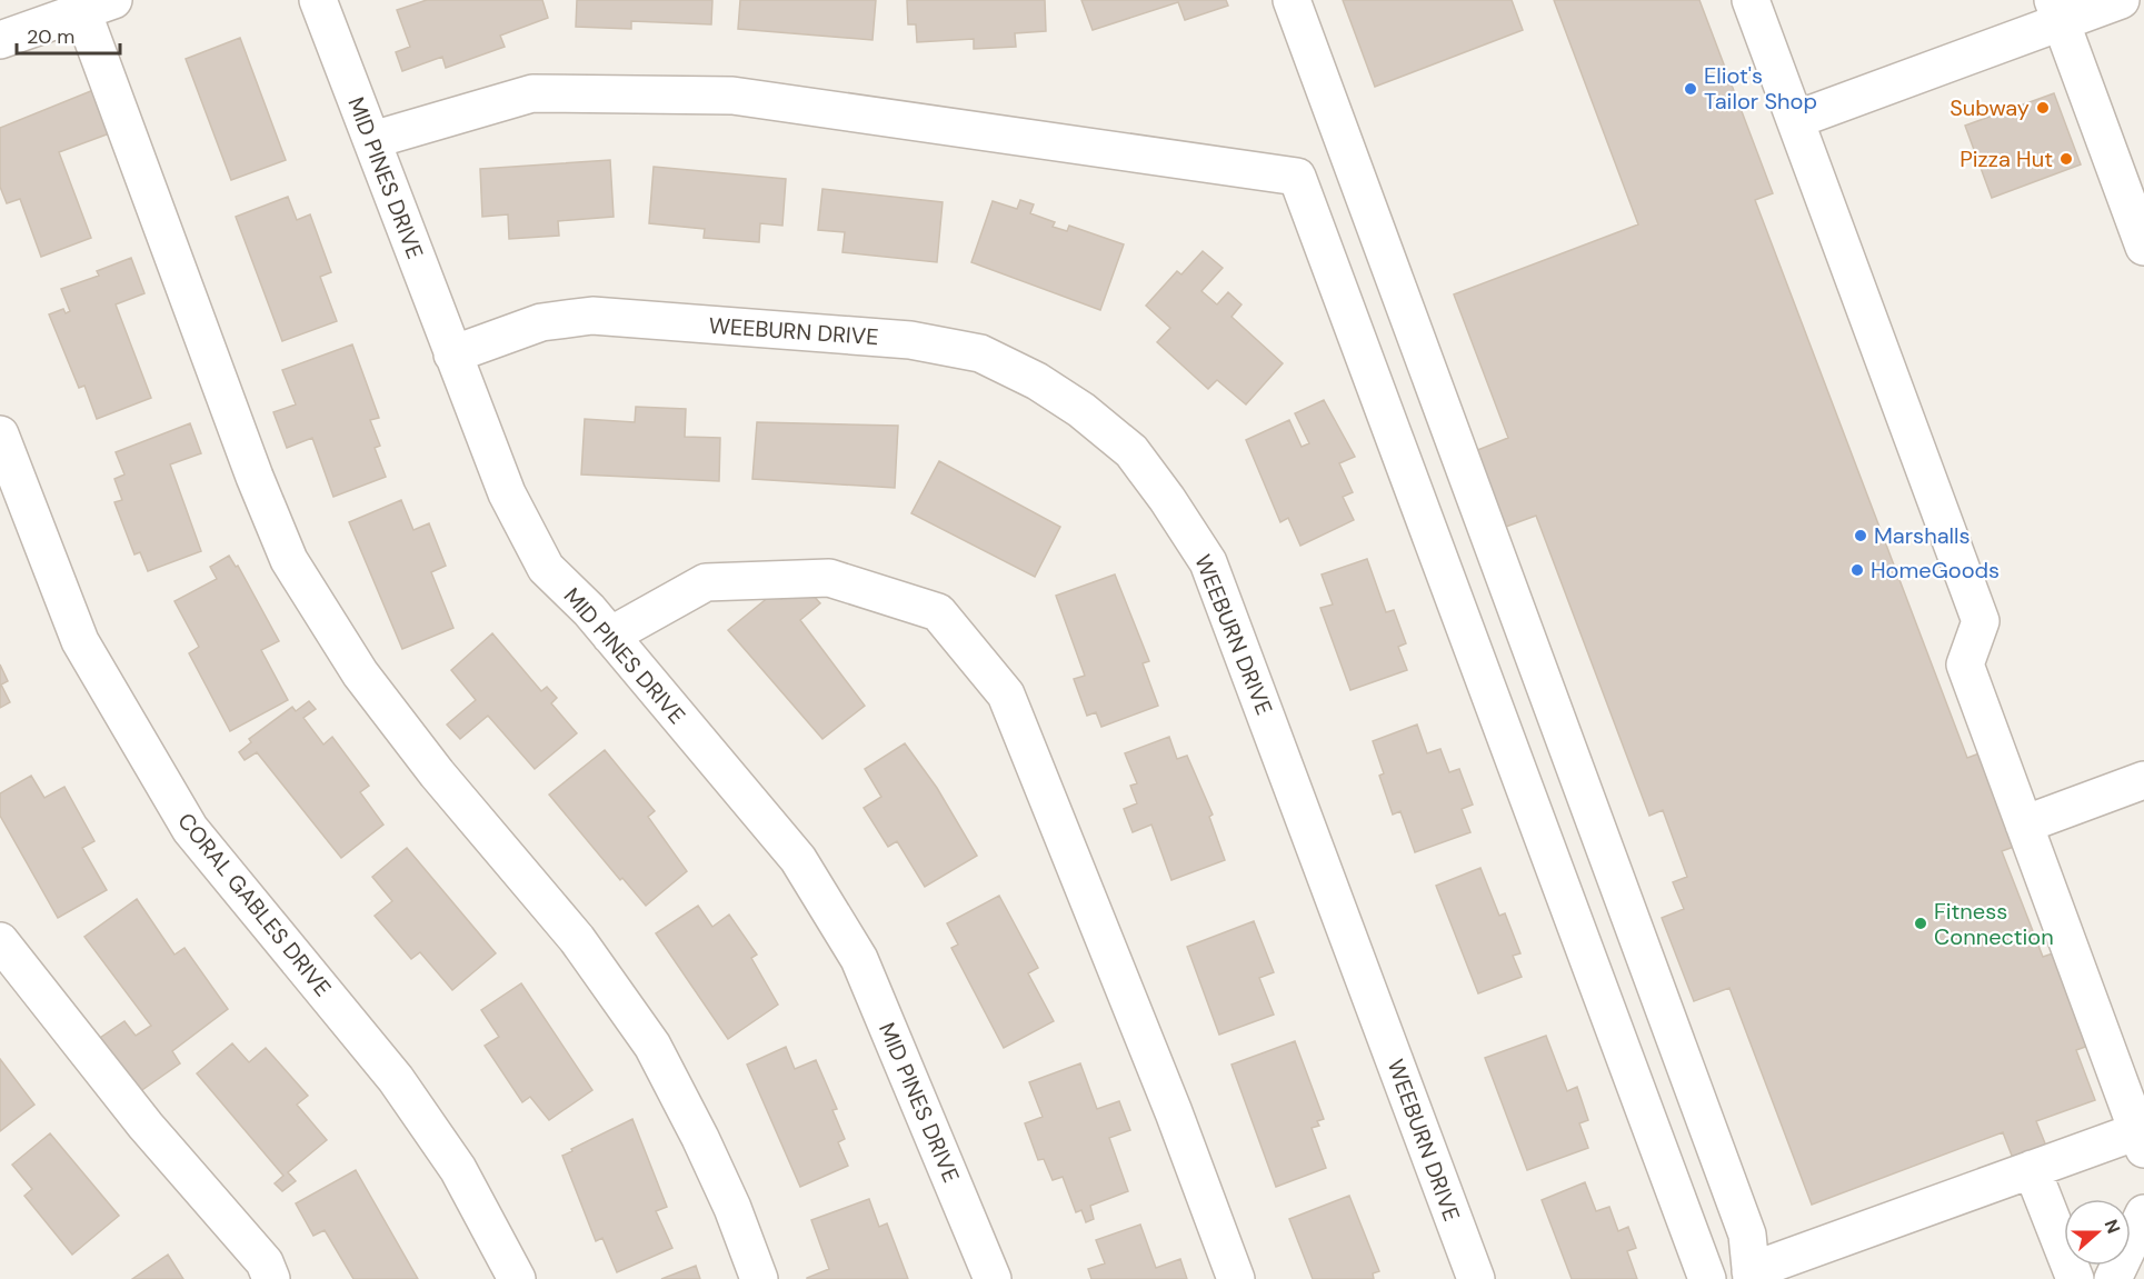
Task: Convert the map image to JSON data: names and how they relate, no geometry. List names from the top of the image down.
{
  "streets": {
    "street": ["MID PINES DRIVE", "WEEBURN DRIVE", "CORAL GABLES DRIVE"]
  },
  "crossings": [
    ["MID PINES DRIVE", "WEEBURN DRIVE"]
  ],
  "places": [
    "Eliot's Tailor Shop",
    "Subway",
    "Pizza Hut",
    "Marshalls",
    "HomeGoods",
    "Fitness Connection"
  ],
  "scale_bar": "20 m",
  "north": "right"
}
